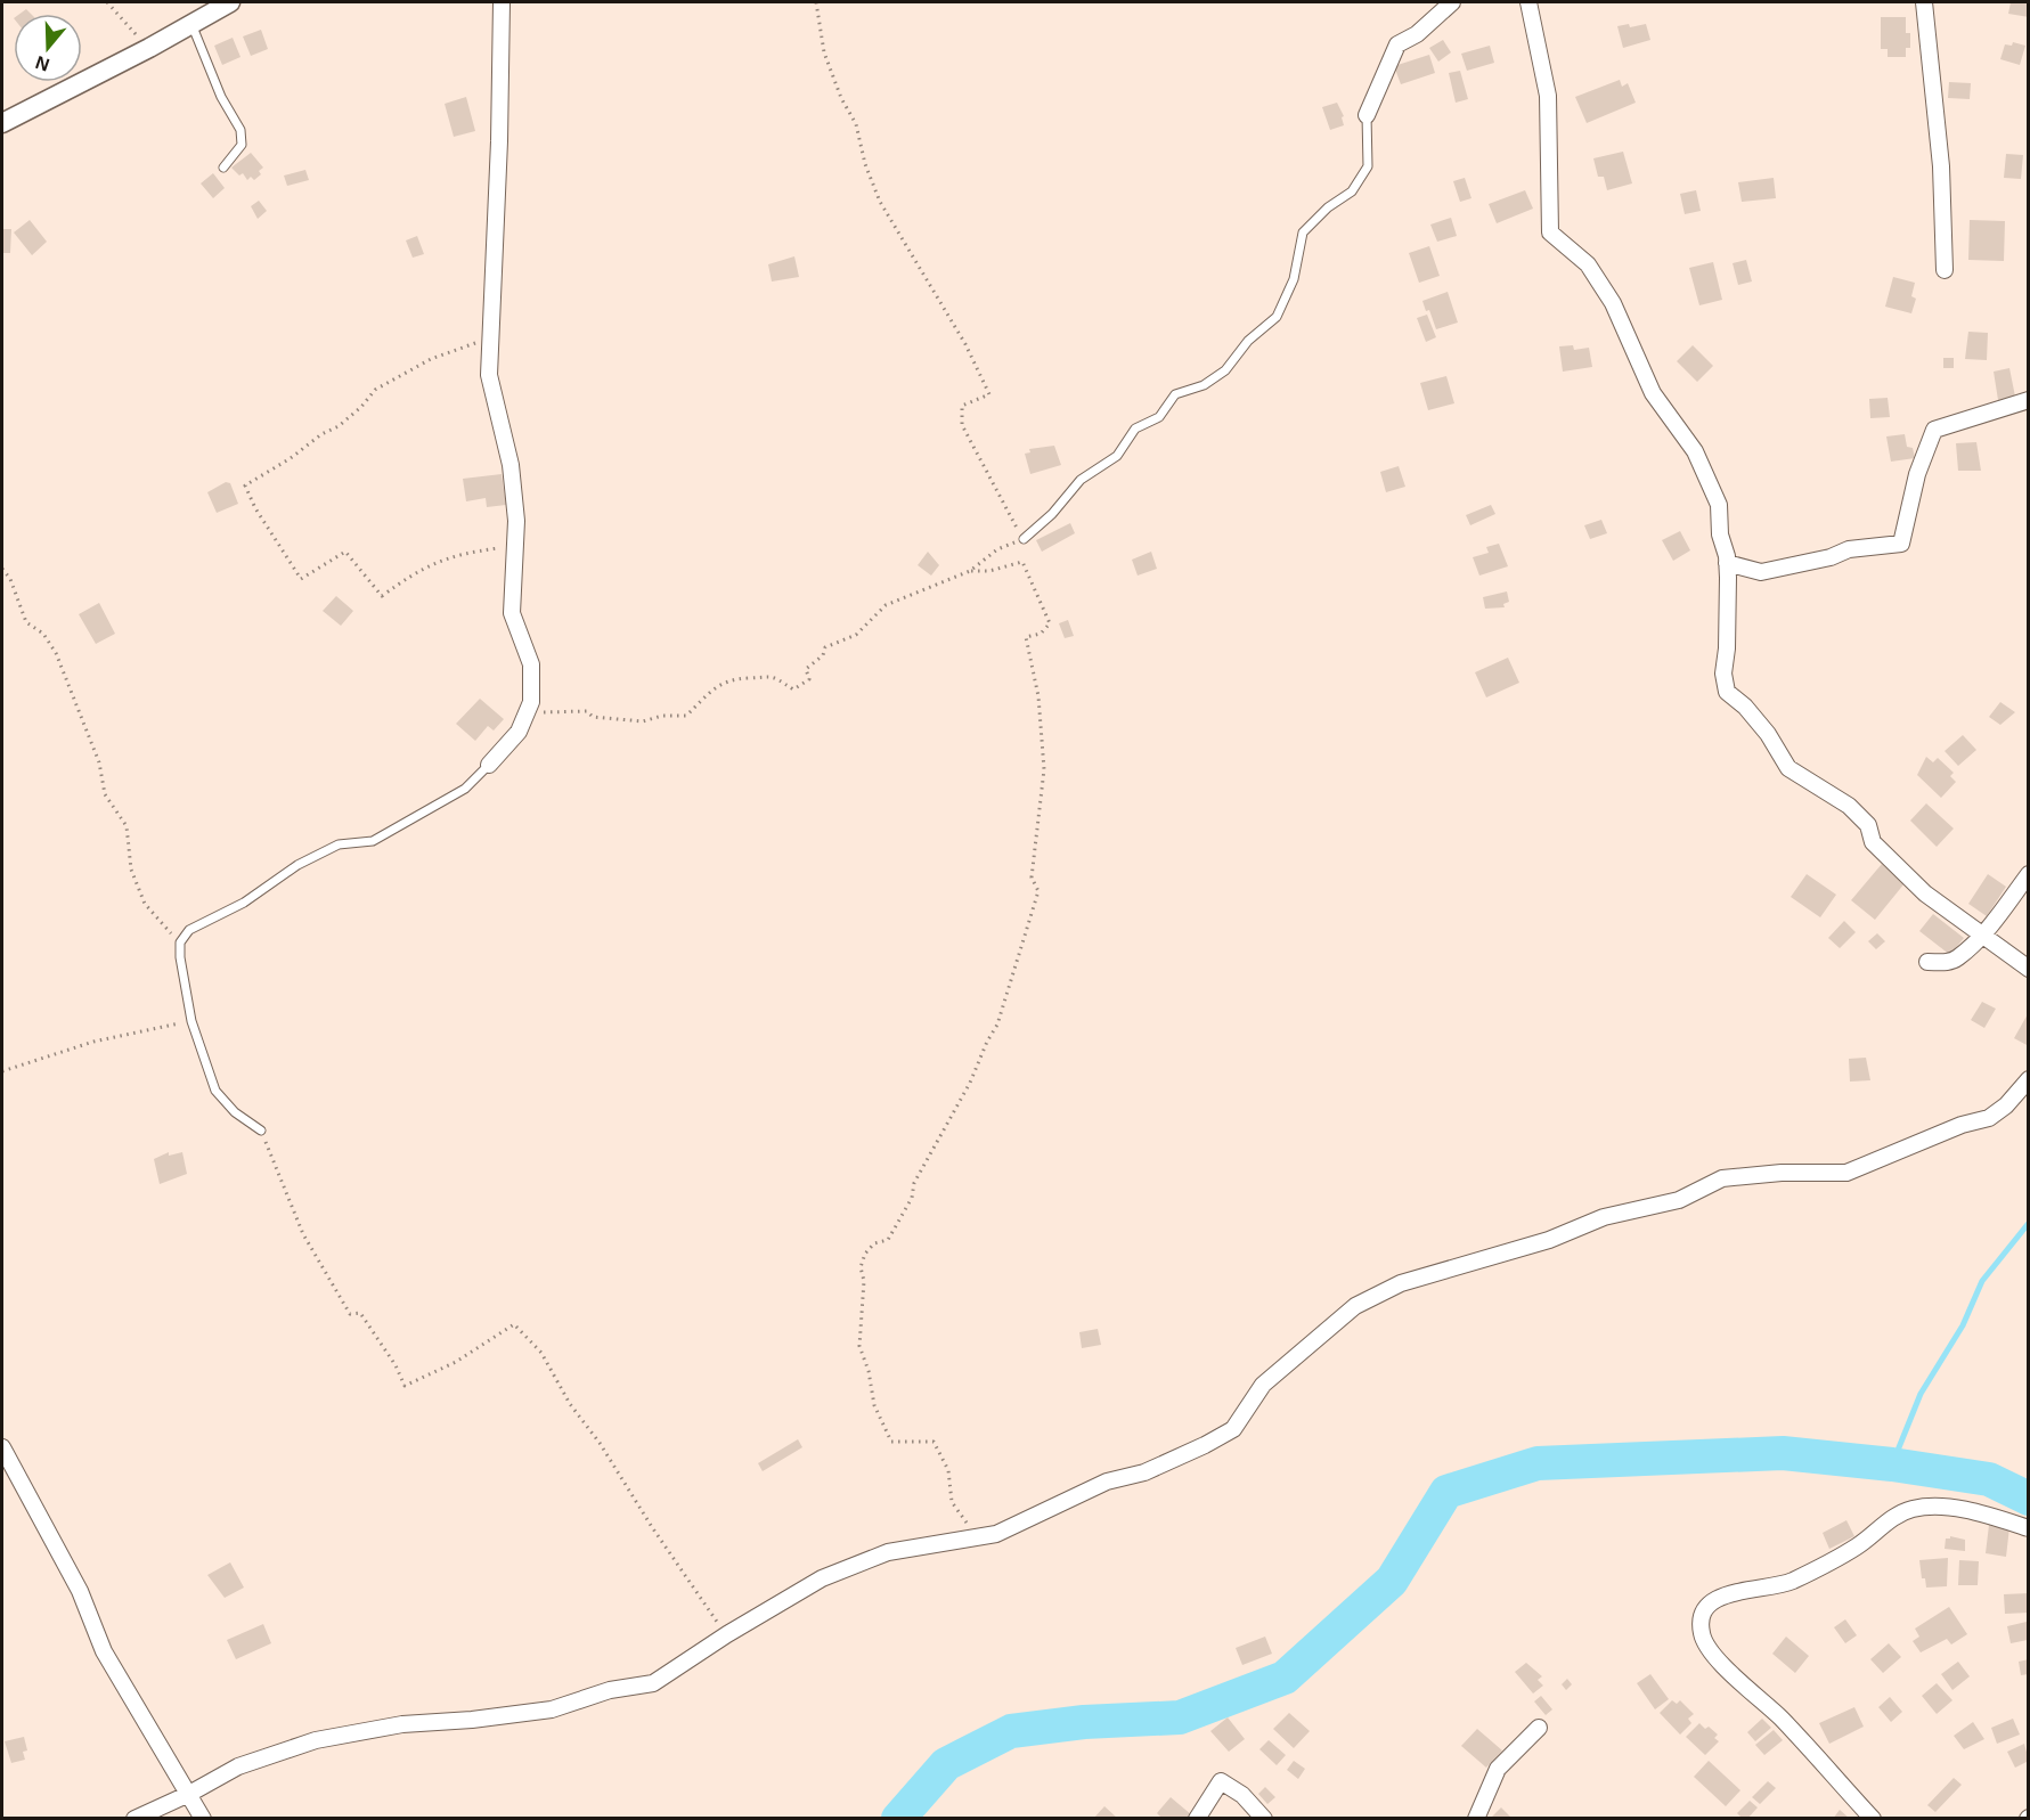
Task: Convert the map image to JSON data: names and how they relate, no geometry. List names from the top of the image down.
{
  "north": "bottom"
}
